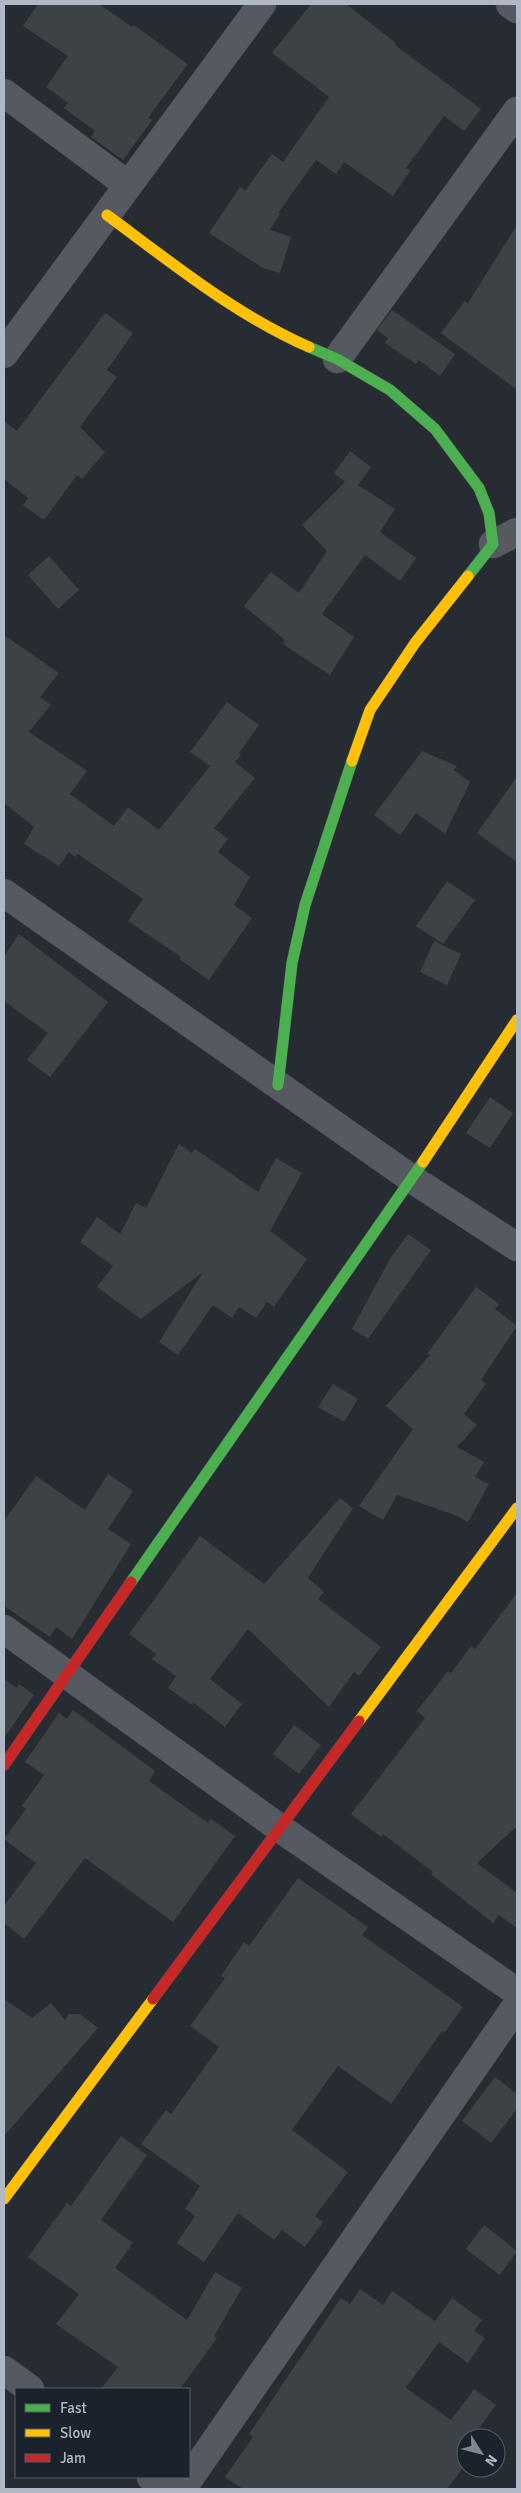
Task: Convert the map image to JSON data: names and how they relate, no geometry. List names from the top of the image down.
{
  "legend": ["Fast", "Slow", "Jam"],
  "north": "bottom right"
}
